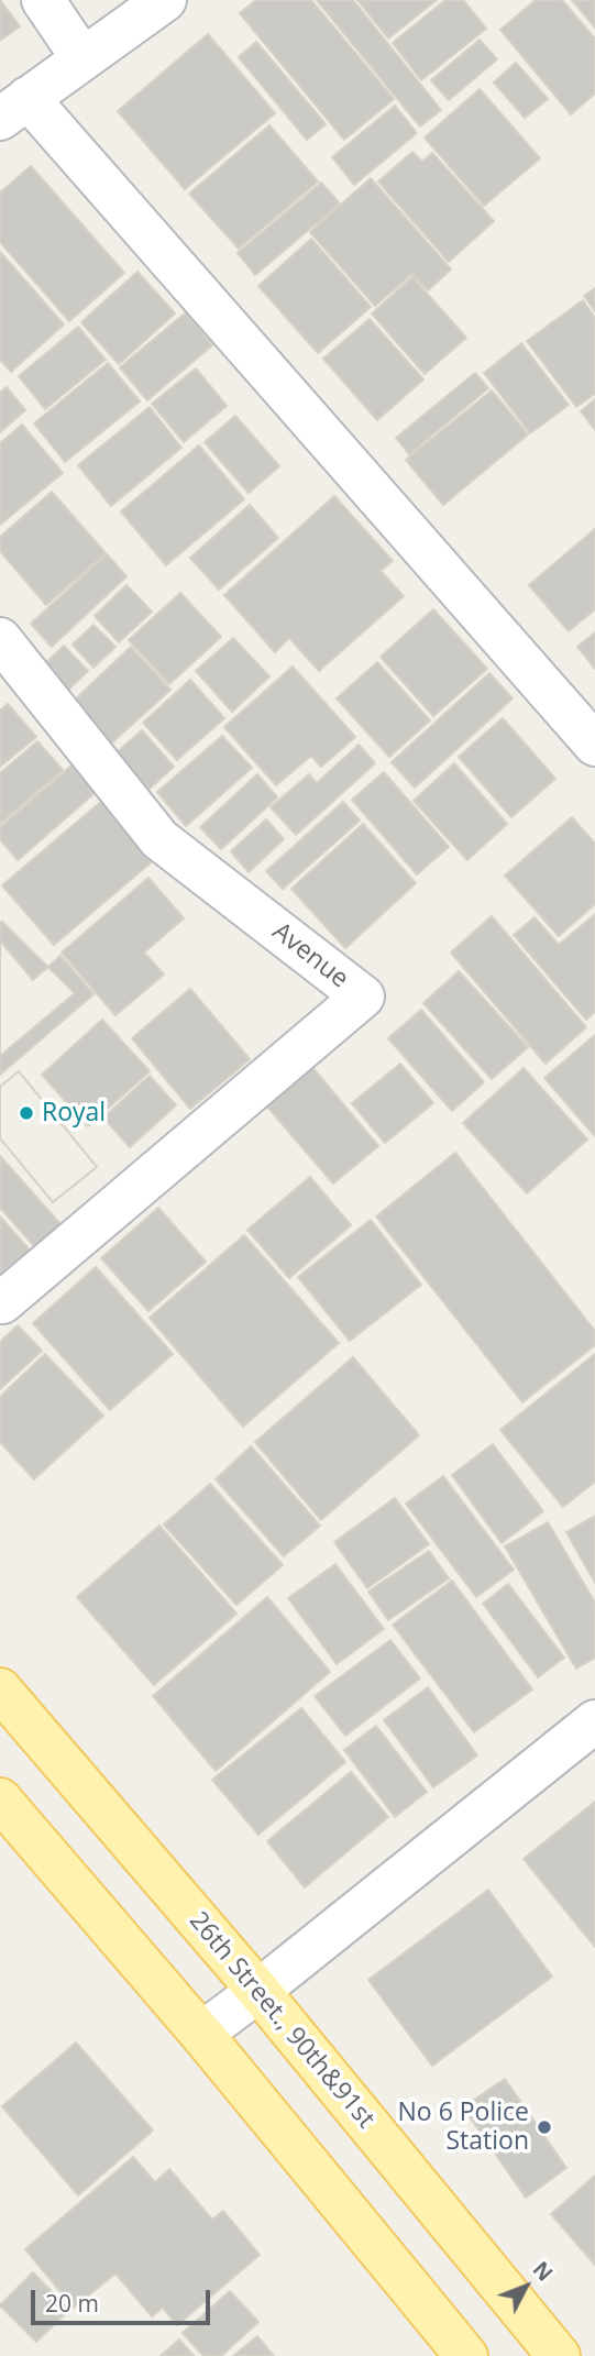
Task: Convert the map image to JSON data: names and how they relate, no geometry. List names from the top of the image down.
{
  "streets": {
    "main road": ["26th Street., 90th&91st"],
    "street": ["Avenue"]
  },
  "places": ["Royal", "No 6 Police Station"],
  "scale_bar": "20 m",
  "north": "top right"
}
